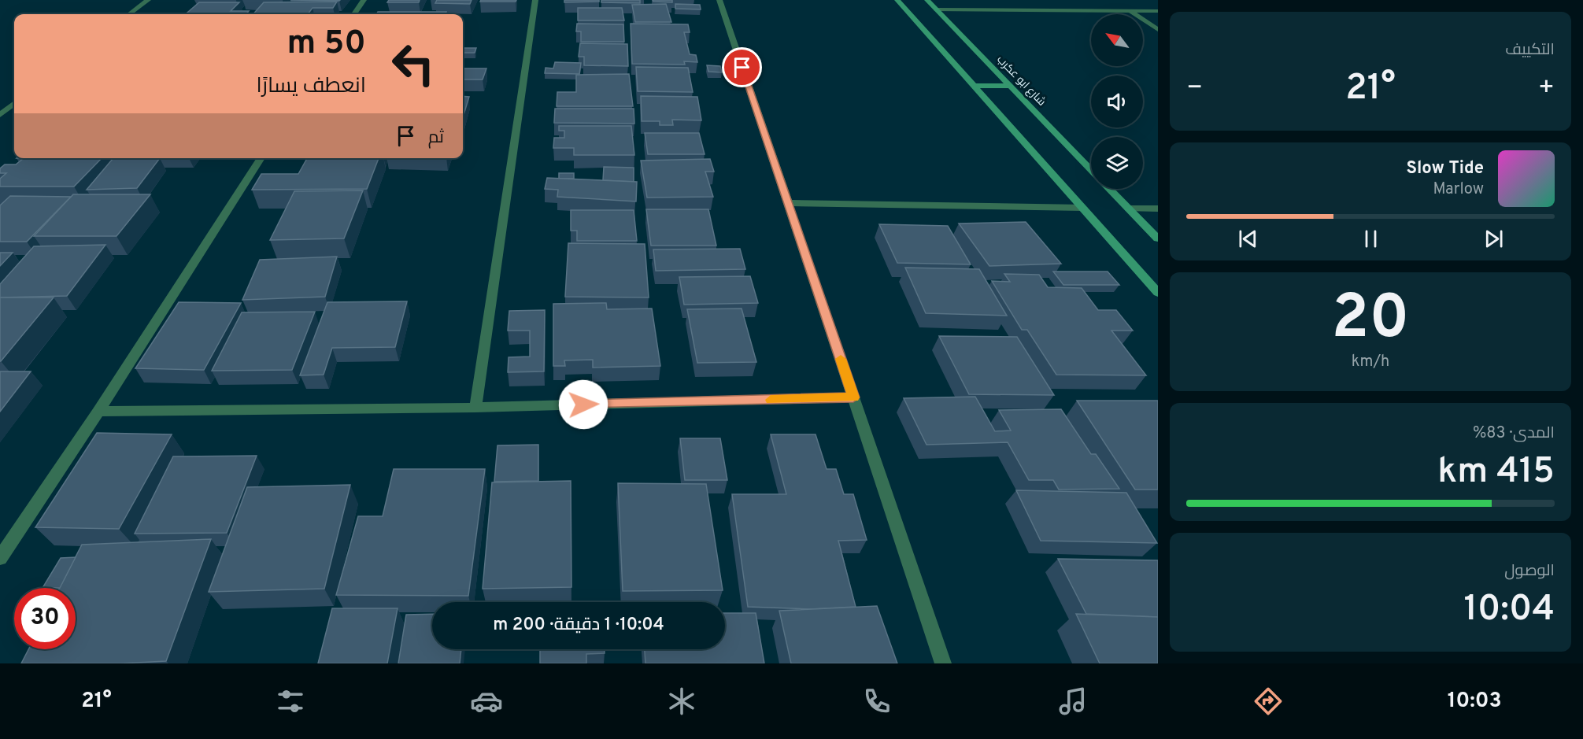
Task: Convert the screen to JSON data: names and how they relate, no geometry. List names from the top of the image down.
{
  "streets": {
    "street": ["شارع ابو عكرب"]
  },
  "north": "top left",
  "page": {
    "tile": [
      "التكييف",
      ["20", "km/h"],
      ["المدى · 83%", "415 km"],
      ["الوصول", "10:04"]
    ],
    "turn": ["50 m", "انعطف يسارًا"],
    "heat": ["−", "21°", "+"],
    "then": "ثم",
    "song": ["Slow Tide", "Marlow"],
    "limit": "30",
    "trip": "10:04 · 1 دقيقة · 200 m",
    "tabs": ["10:03", "21°"]
  }
}
